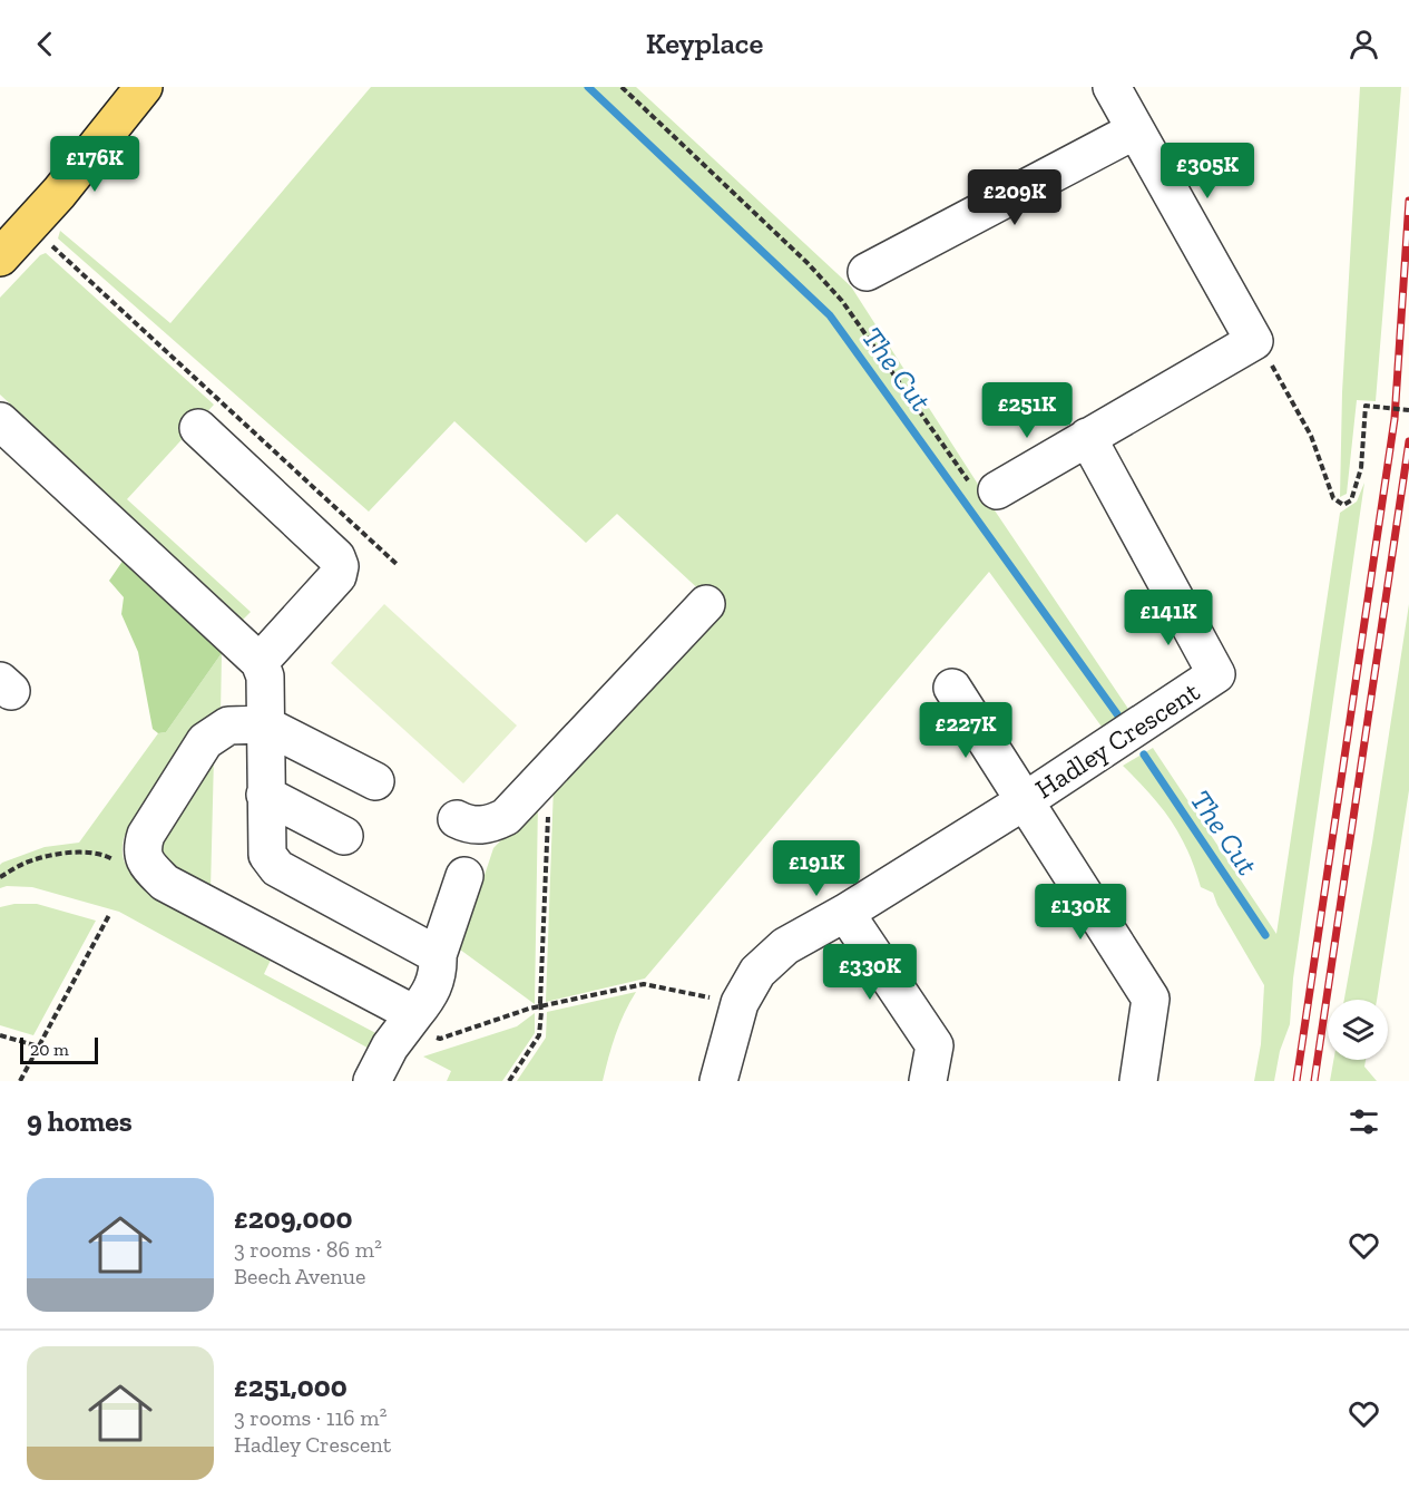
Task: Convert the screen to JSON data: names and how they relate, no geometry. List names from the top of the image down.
{
  "streets": {
    "street": ["Hadley Crescent"]
  },
  "water": ["The Cut"],
  "scale_bar": "20 m",
  "page": {
    "header": "Keyplace",
    "price": [
      "£176K",
      "£305K",
      "£209K",
      "£251K",
      "£141K",
      "£227K",
      "£191K",
      "£130K",
      "£330K"
    ],
    "scale": "20 m",
    "heading": "9 homes",
    "list": [
      {
        "name": "£209,000",
        "note": "3 rooms · 86 m² · Beech Avenue"
      },
      {
        "name": "£251,000",
        "note": "3 rooms · 116 m² · Hadley Crescent"
      }
    ]
  }
}
